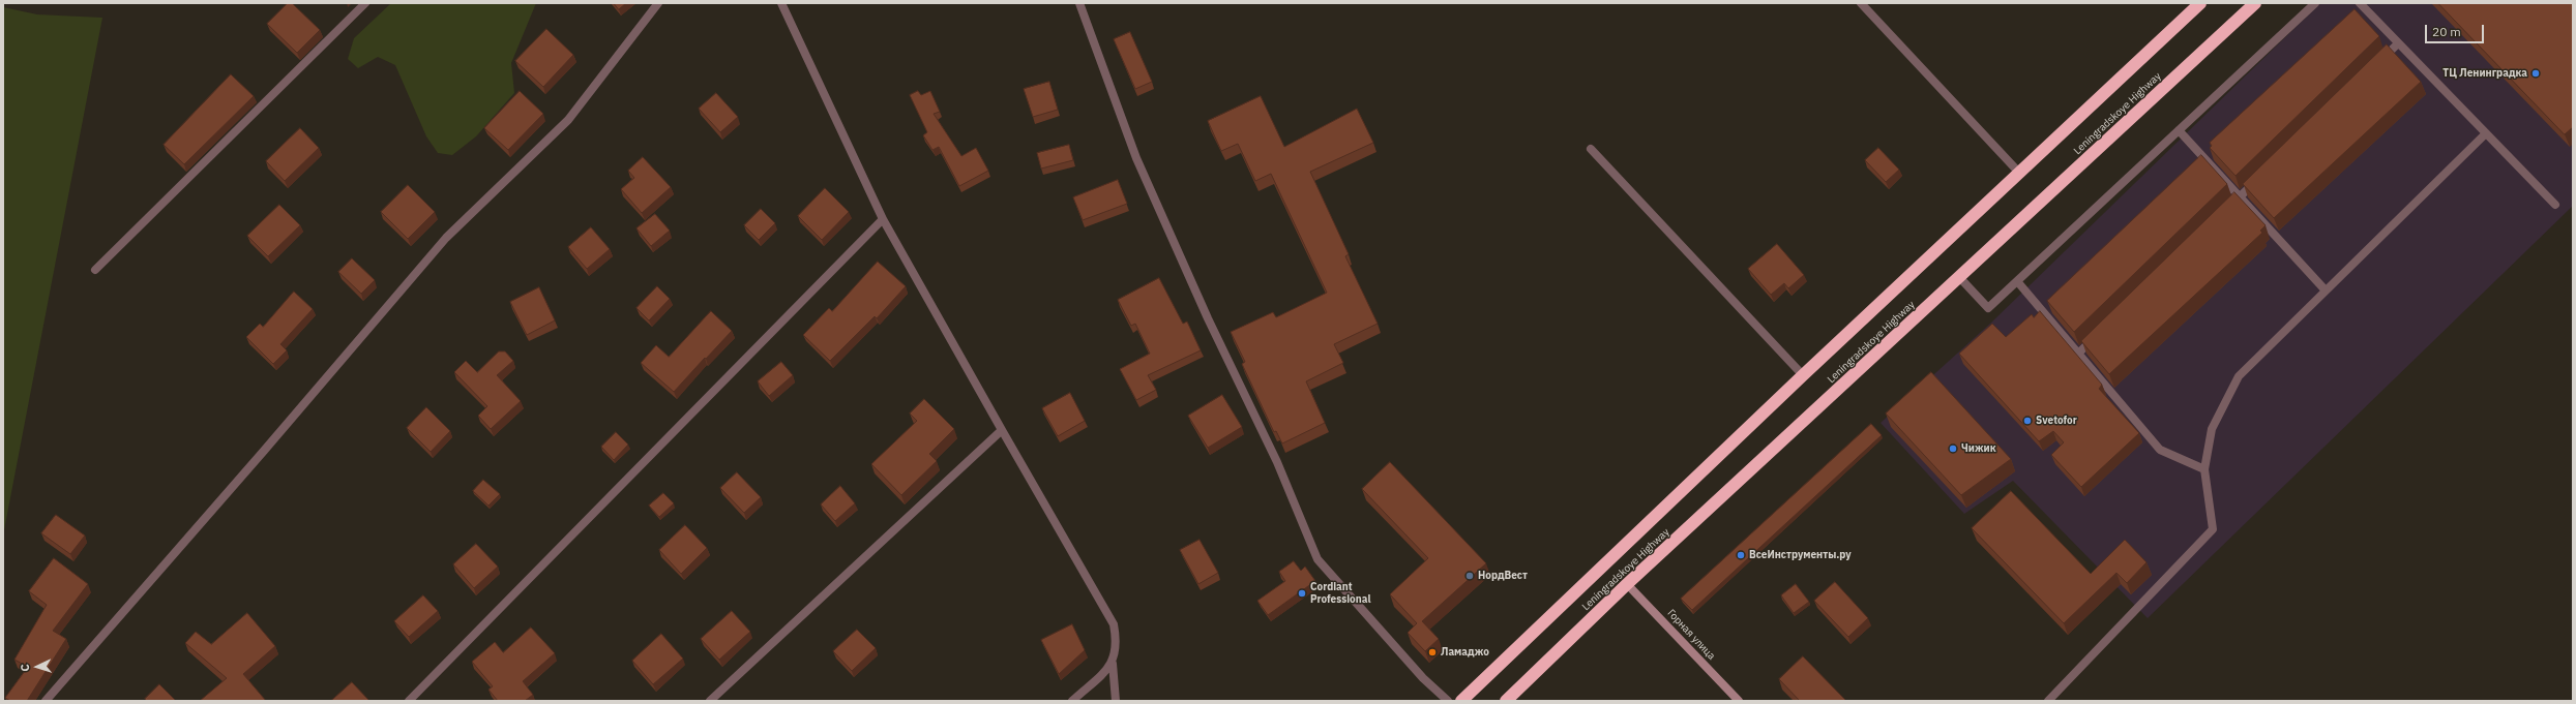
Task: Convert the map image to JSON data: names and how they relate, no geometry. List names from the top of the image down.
{
  "streets": {
    "highway": ["Leningradskoye Highway"],
    "street": ["Горная улица"]
  },
  "crossings": [
    ["Leningradskoye Highway", "Горная улица"]
  ],
  "places": [
    "ТЦ Ленинградка",
    "Svetofor",
    "Чижик",
    "ВсеИнструменты.ру",
    "НордВест",
    "Cordiant Professional",
    "Ламаджо"
  ],
  "scale_bar": "20 m",
  "north": "left"
}
